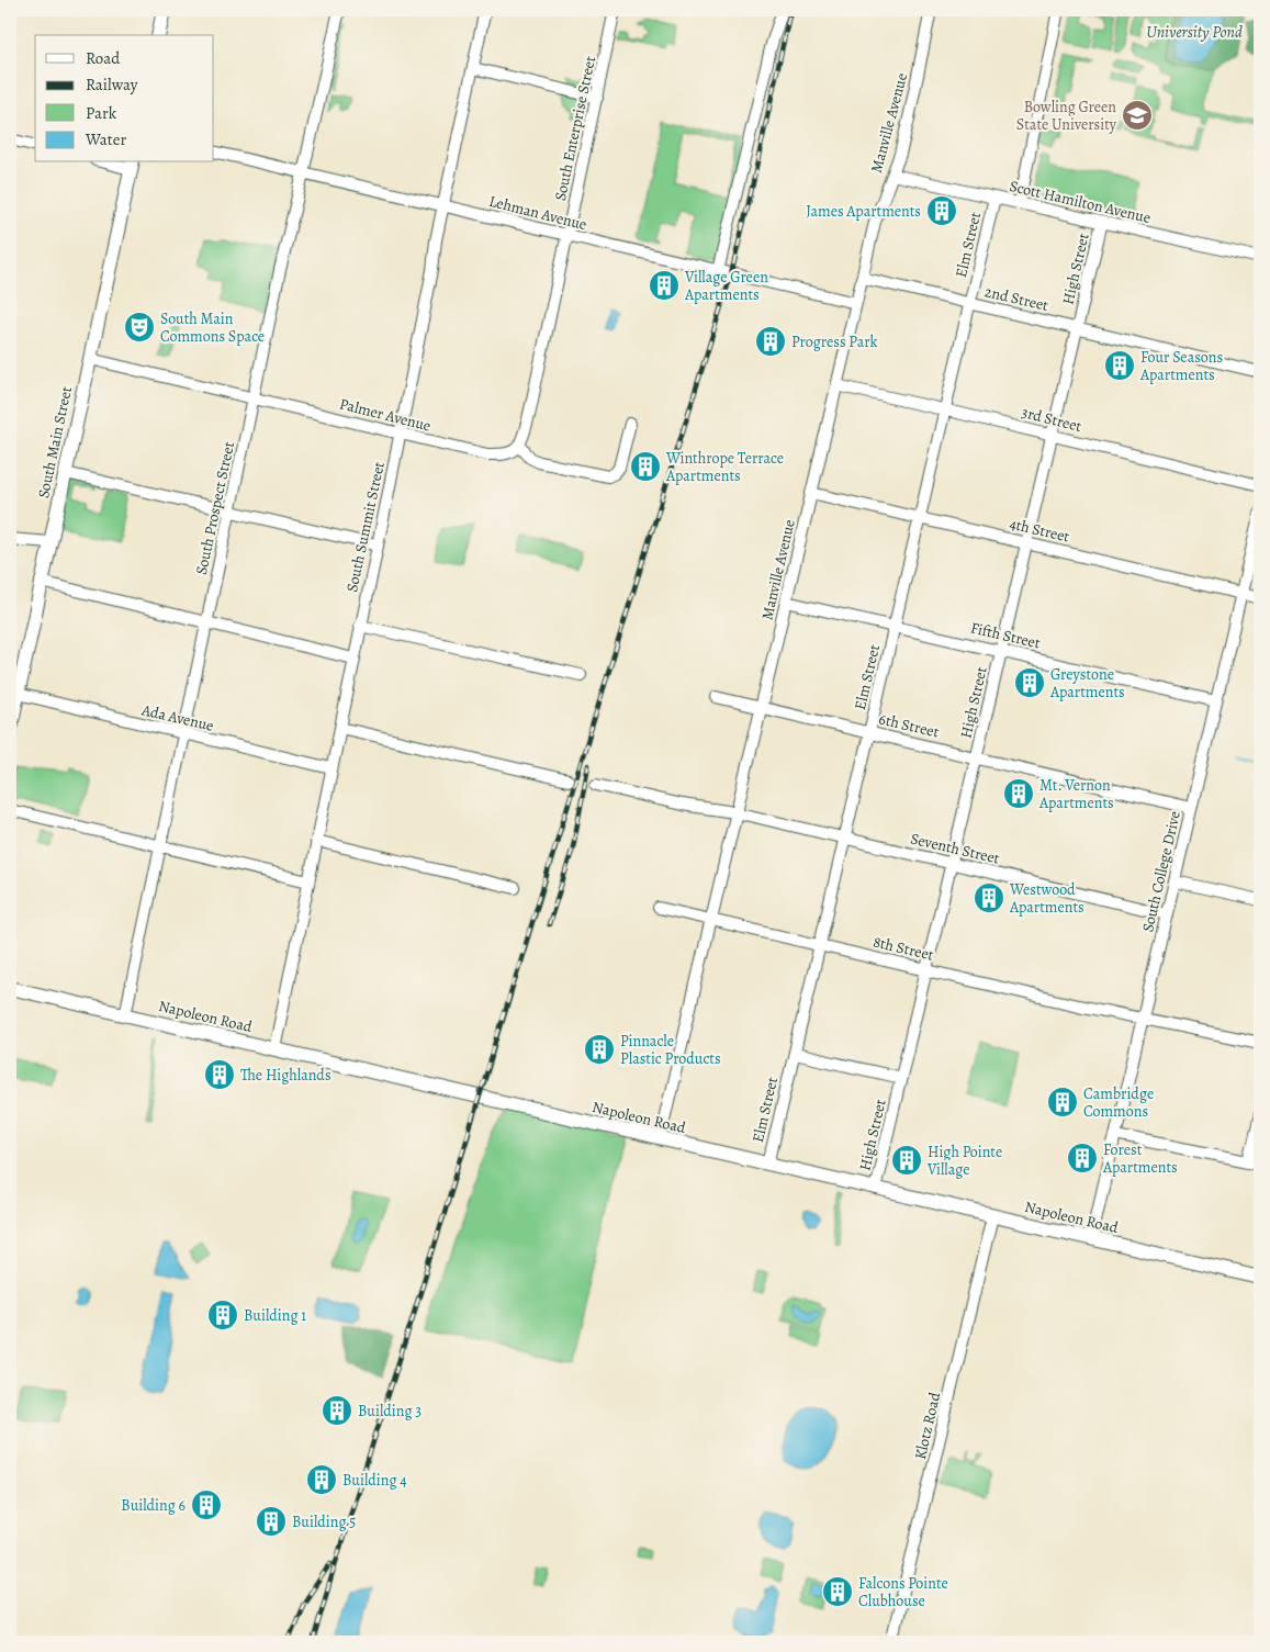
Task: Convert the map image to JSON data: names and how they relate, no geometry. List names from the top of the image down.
{
  "streets": {
    "main road": ["South Main Street", "Napoleon Road"],
    "street": [
      "Manville Avenue",
      "South Enterprise Street",
      "Scott Hamilton Avenue",
      "Lehman Avenue",
      "Elm Street",
      "High Street",
      "2nd Street",
      "Palmer Avenue",
      "3rd Street",
      "South Prospect Street",
      "South Summit Street",
      "4th Street",
      "Fifth Street",
      "Ada Avenue",
      "6th Street",
      "Seventh Street",
      "South College Drive",
      "8th Street",
      "Klotz Road"
    ]
  },
  "crossings": [
    ["Manville Avenue", "Scott Hamilton Avenue"],
    ["Manville Avenue", "Lehman Avenue"],
    ["Manville Avenue", "2nd Street"],
    ["Manville Avenue", "3rd Street"],
    ["Manville Avenue", "4th Street"],
    ["Manville Avenue", "Fifth Street"],
    ["Manville Avenue", "6th Street"],
    ["Manville Avenue", "Seventh Street"],
    ["Manville Avenue", "8th Street"],
    ["Manville Avenue", "Napoleon Road"],
    ["South Enterprise Street", "Lehman Avenue"],
    ["South Enterprise Street", "Palmer Avenue"],
    ["Scott Hamilton Avenue", "Elm Street"],
    ["Scott Hamilton Avenue", "High Street"],
    ["Lehman Avenue", "South Prospect Street"],
    ["Lehman Avenue", "South Summit Street"],
    ["Elm Street", "2nd Street"],
    ["Elm Street", "3rd Street"],
    ["Elm Street", "4th Street"],
    ["Elm Street", "Fifth Street"],
    ["Elm Street", "6th Street"],
    ["Elm Street", "Seventh Street"],
    ["Elm Street", "8th Street"],
    ["Elm Street", "Napoleon Road"],
    ["High Street", "2nd Street"],
    ["High Street", "3rd Street"],
    ["High Street", "4th Street"],
    ["High Street", "Fifth Street"],
    ["High Street", "6th Street"],
    ["High Street", "Seventh Street"],
    ["High Street", "8th Street"],
    ["High Street", "Napoleon Road"],
    ["Palmer Avenue", "South Main Street"],
    ["Palmer Avenue", "South Prospect Street"],
    ["Palmer Avenue", "South Summit Street"],
    ["South Main Street", "Ada Avenue"],
    ["South Prospect Street", "Ada Avenue"],
    ["South Prospect Street", "Napoleon Road"],
    ["South Summit Street", "Ada Avenue"],
    ["South Summit Street", "Napoleon Road"],
    ["4th Street", "South College Drive"],
    ["Fifth Street", "South College Drive"],
    ["6th Street", "South College Drive"],
    ["Seventh Street", "South College Drive"],
    ["South College Drive", "8th Street"],
    ["South College Drive", "Napoleon Road"],
    ["Napoleon Road", "Klotz Road"]
  ],
  "water": ["University Pond"],
  "places": {
    "school or university": ["Bowling Green State University"],
    "building": [
      "James Apartments",
      "Village Green Apartments",
      "Progress Park",
      "Four Seasons Apartments",
      "Winthrope Terrace Apartments",
      "Greystone Apartments",
      "Mt. Vernon Apartments",
      "Westwood Apartments",
      "Pinnacle Plastic Products",
      "The Highlands",
      "Cambridge Commons",
      "Forest Apartments",
      "High Pointe Village",
      "Building 1",
      "Building 3",
      "Building 4",
      "Building 6",
      "Building 5",
      "Falcons Pointe Clubhouse"
    ],
    "theatre": ["South Main Commons Space"]
  },
  "legend": [
    "Road",
    "Railway",
    "Park",
    "Water"
  ]
}
